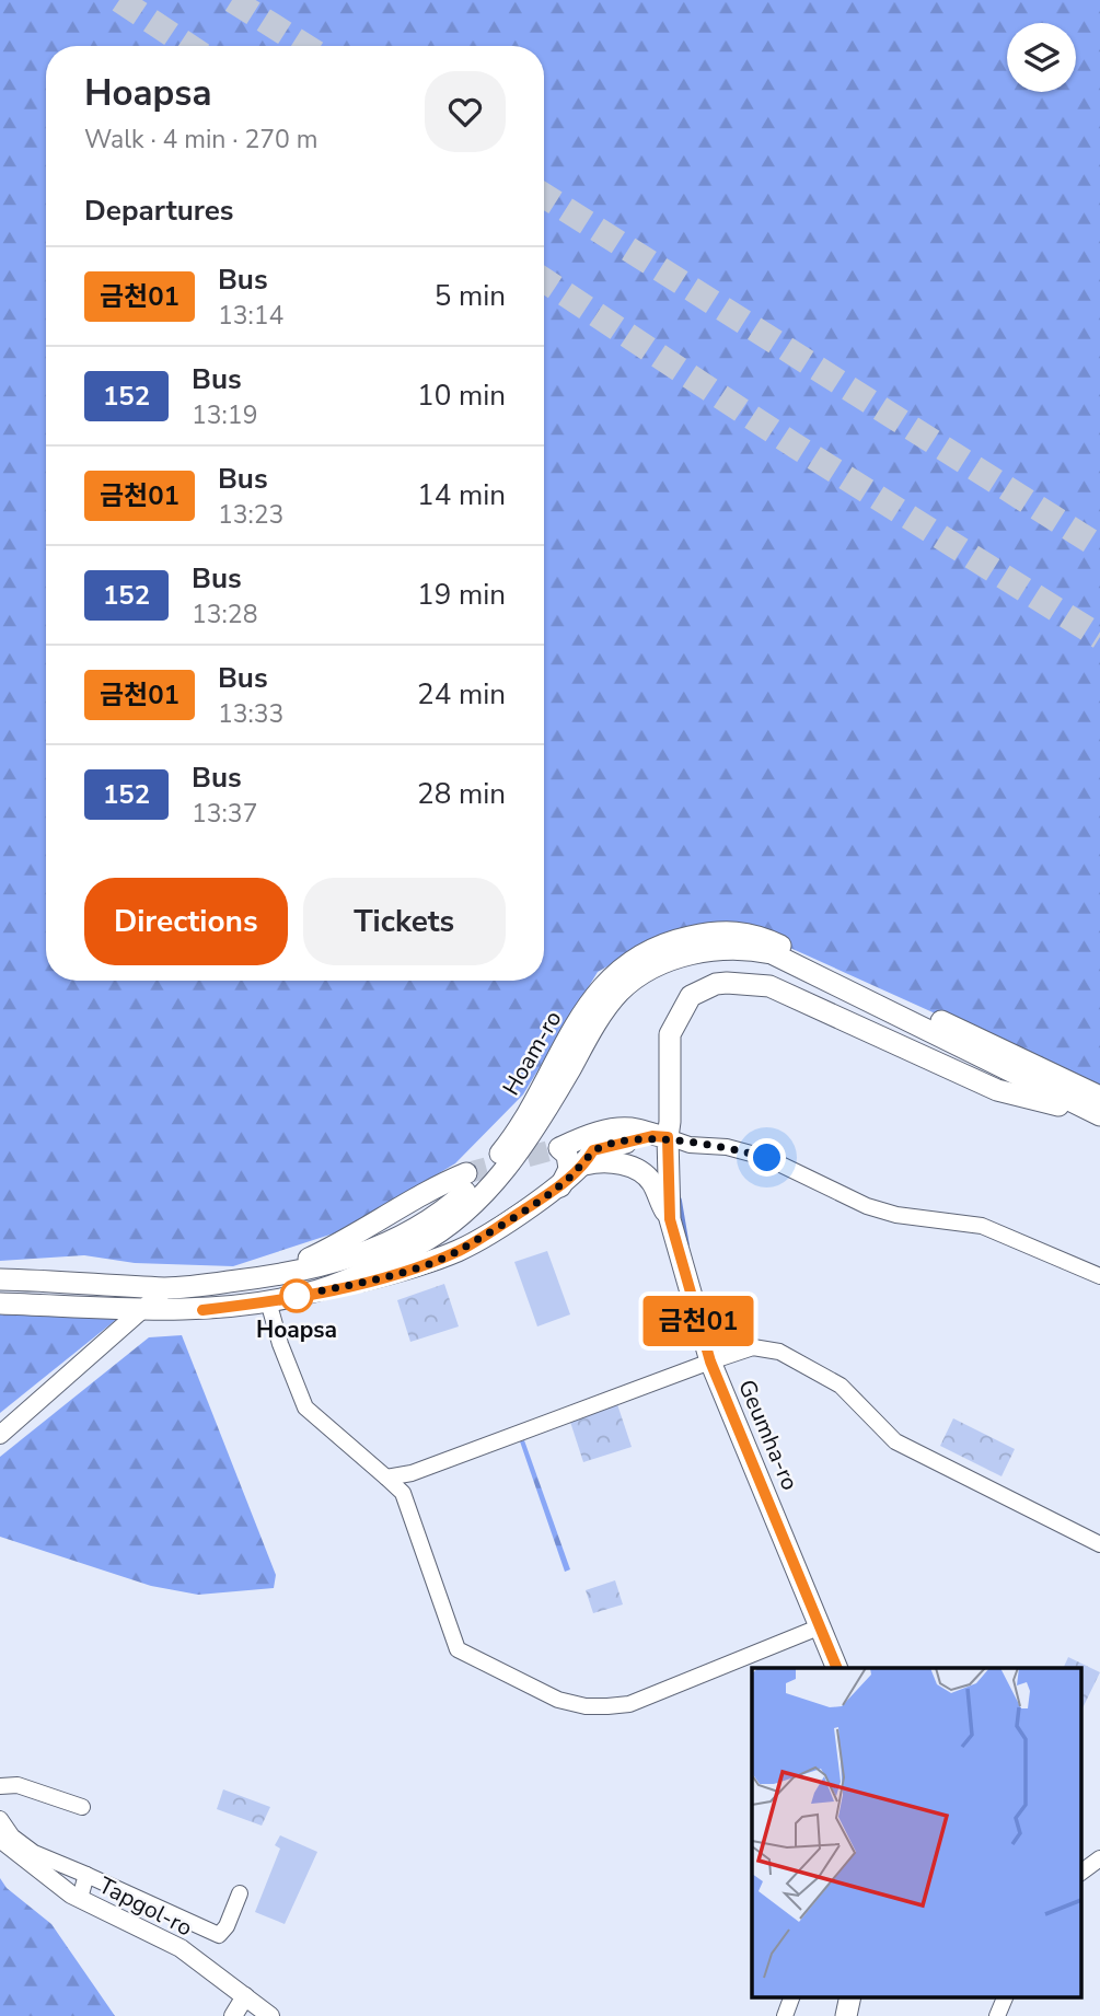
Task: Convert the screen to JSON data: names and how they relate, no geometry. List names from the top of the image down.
{
  "streets": {
    "main road": ["Hoam-ro", "Geumha-ro"],
    "street": ["Tapgol-ro"]
  },
  "crossings": [
    ["Hoam-ro", "Geumha-ro"]
  ],
  "places": ["Hoapsa"],
  "lines": ["bus line 금천01"],
  "page": {
    "on_map": "금천01",
    "heading": [
      ["Hoapsa", "Walk · 4 min · 270 m"],
      "Departures"
    ],
    "list": [
      {
        "mark": "금천01",
        "name": "Bus",
        "note": "13:14",
        "value": "5 min"
      },
      {
        "mark": "152",
        "name": "Bus",
        "note": "13:19",
        "value": "10 min"
      },
      {
        "mark": "금천01",
        "name": "Bus",
        "note": "13:23",
        "value": "14 min"
      },
      {
        "mark": "152",
        "name": "Bus",
        "note": "13:28",
        "value": "19 min"
      },
      {
        "mark": "금천01",
        "name": "Bus",
        "note": "13:33",
        "value": "24 min"
      },
      {
        "mark": "152",
        "name": "Bus",
        "note": "13:37",
        "value": "28 min"
      }
    ],
    "buttons": ["Directions", "Tickets"]
  }
}
